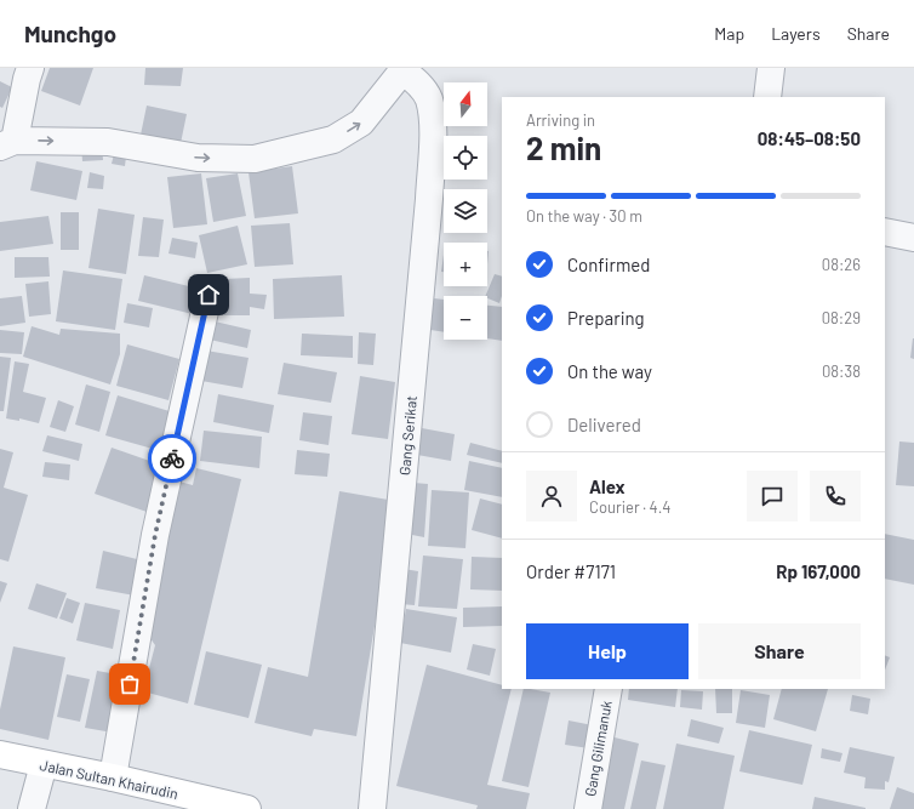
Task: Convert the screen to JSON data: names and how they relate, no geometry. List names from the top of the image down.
{
  "streets": {
    "main road": ["Jalan Sultan Khairudin"],
    "street": ["Gang Serikat", "Gang Gilimanuk"]
  },
  "north": "top",
  "page": {
    "header": "Munchgo",
    "nav": ["Map", "Layers", "Share"],
    "map_buttons": ["+", "−"],
    "heading": ["2 min", "Arriving in", "08:45–08:50"],
    "panel": [
      "Alex",
      "Courier · 4.4",
      "Order #7171",
      "Rp 167,000"
    ],
    "bar": "On the way · 30 m",
    "list": [
      ["Confirmed", "08:26"],
      ["Preparing", "08:29"],
      ["On the way", "08:38"],
      "Delivered"
    ],
    "buttons": ["Help", "Share"]
  }
}
